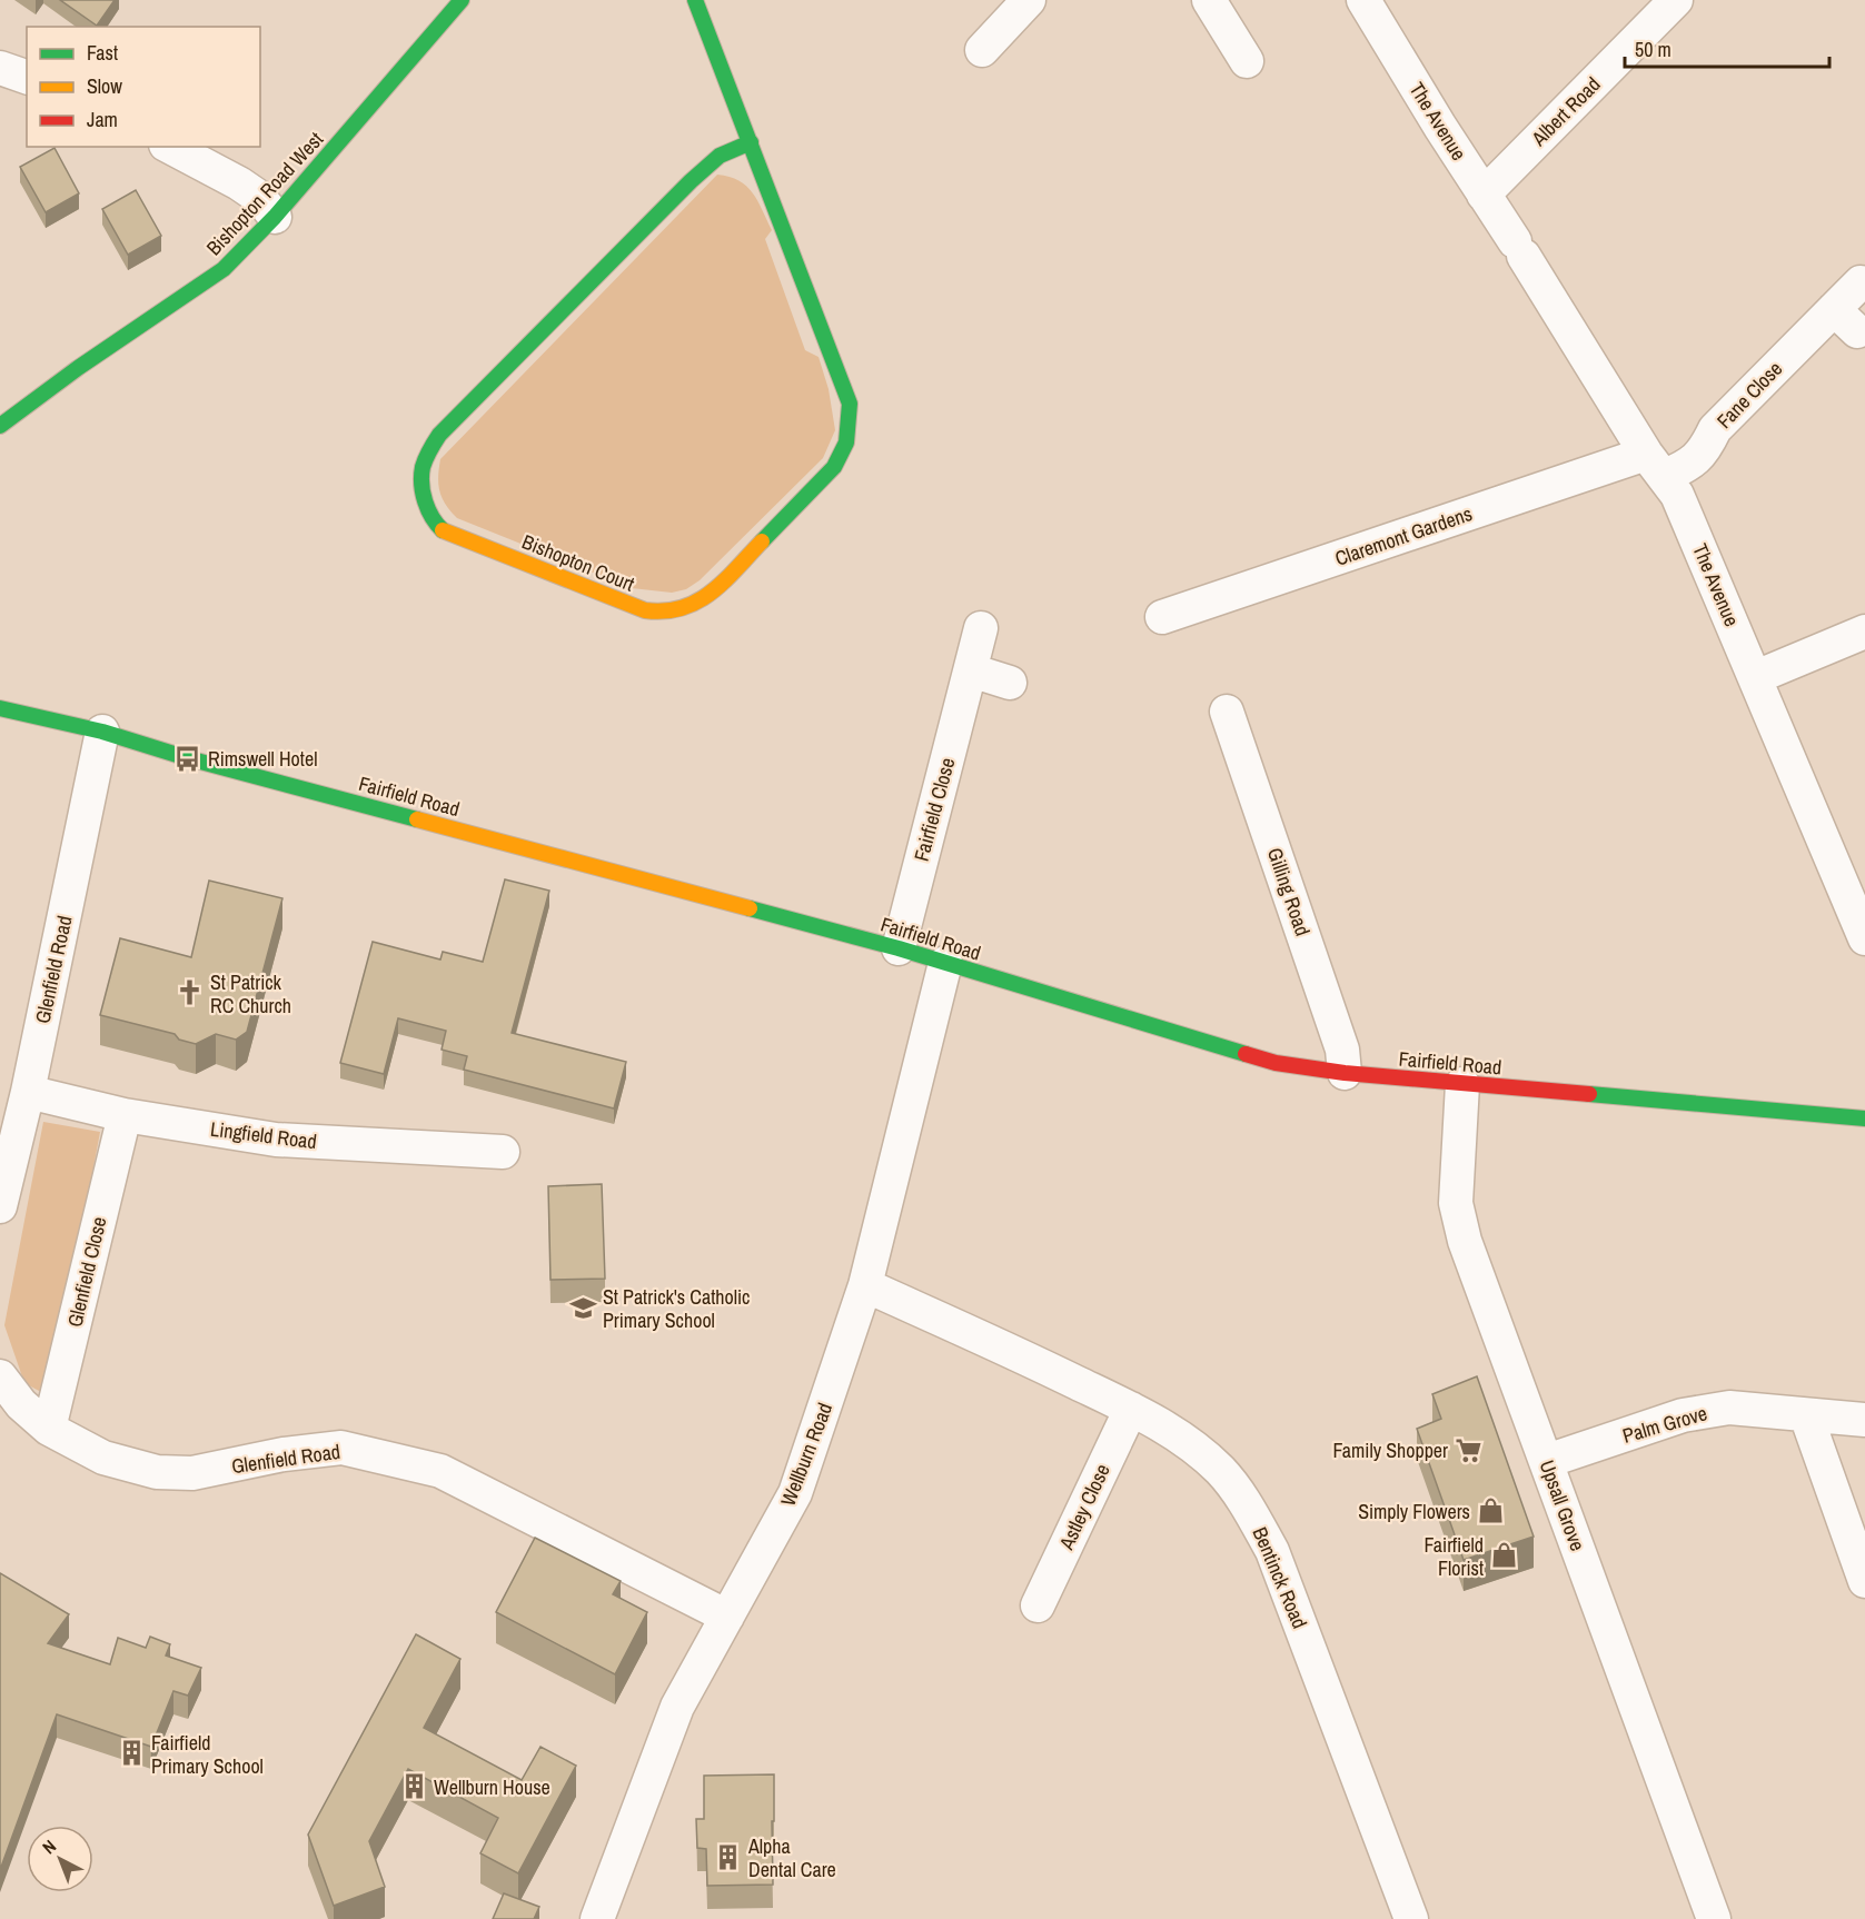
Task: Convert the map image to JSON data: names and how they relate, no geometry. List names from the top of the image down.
{
  "streets": {
    "street": [
      "Albert Road",
      "The Avenue",
      "Bishopton Road West",
      "Fane Close",
      "Claremont Gardens",
      "Bishopton Court",
      "Fairfield Road",
      "Fairfield Close",
      "Gilling Road",
      "Glenfield Road",
      "Lingfield Road",
      "Glenfield Close",
      "Palm Grove",
      "Wellburn Road",
      "Upsall Grove",
      "Astley Close",
      "Bentinck Road"
    ]
  },
  "crossings": [
    ["Albert Road", "The Avenue"],
    ["The Avenue", "Fane Close"],
    ["The Avenue", "Claremont Gardens"],
    ["Fane Close", "Claremont Gardens"],
    ["Fairfield Road", "Fairfield Close"],
    ["Fairfield Road", "Gilling Road"],
    ["Fairfield Road", "Glenfield Road"],
    ["Fairfield Road", "Wellburn Road"],
    ["Fairfield Road", "Upsall Grove"],
    ["Glenfield Road", "Lingfield Road"],
    ["Glenfield Road", "Glenfield Close"],
    ["Glenfield Road", "Wellburn Road"],
    ["Lingfield Road", "Glenfield Close"],
    ["Palm Grove", "Upsall Grove"],
    ["Wellburn Road", "Bentinck Road"],
    ["Astley Close", "Bentinck Road"]
  ],
  "places": {
    "bus stop": ["Rimswell Hotel"],
    "church": ["St Patrick RC Church"],
    "school or university": ["St Patrick's Catholic Primary School"],
    "supermarket": ["Family Shopper"],
    "shop": ["Simply Flowers", "Fairfield Florist"],
    "building": ["Fairfield Primary School", "Wellburn House", "Alpha Dental Care"]
  },
  "legend": ["Fast", "Slow", "Jam"],
  "scale_bar": "50 m",
  "north": "top left"
}
